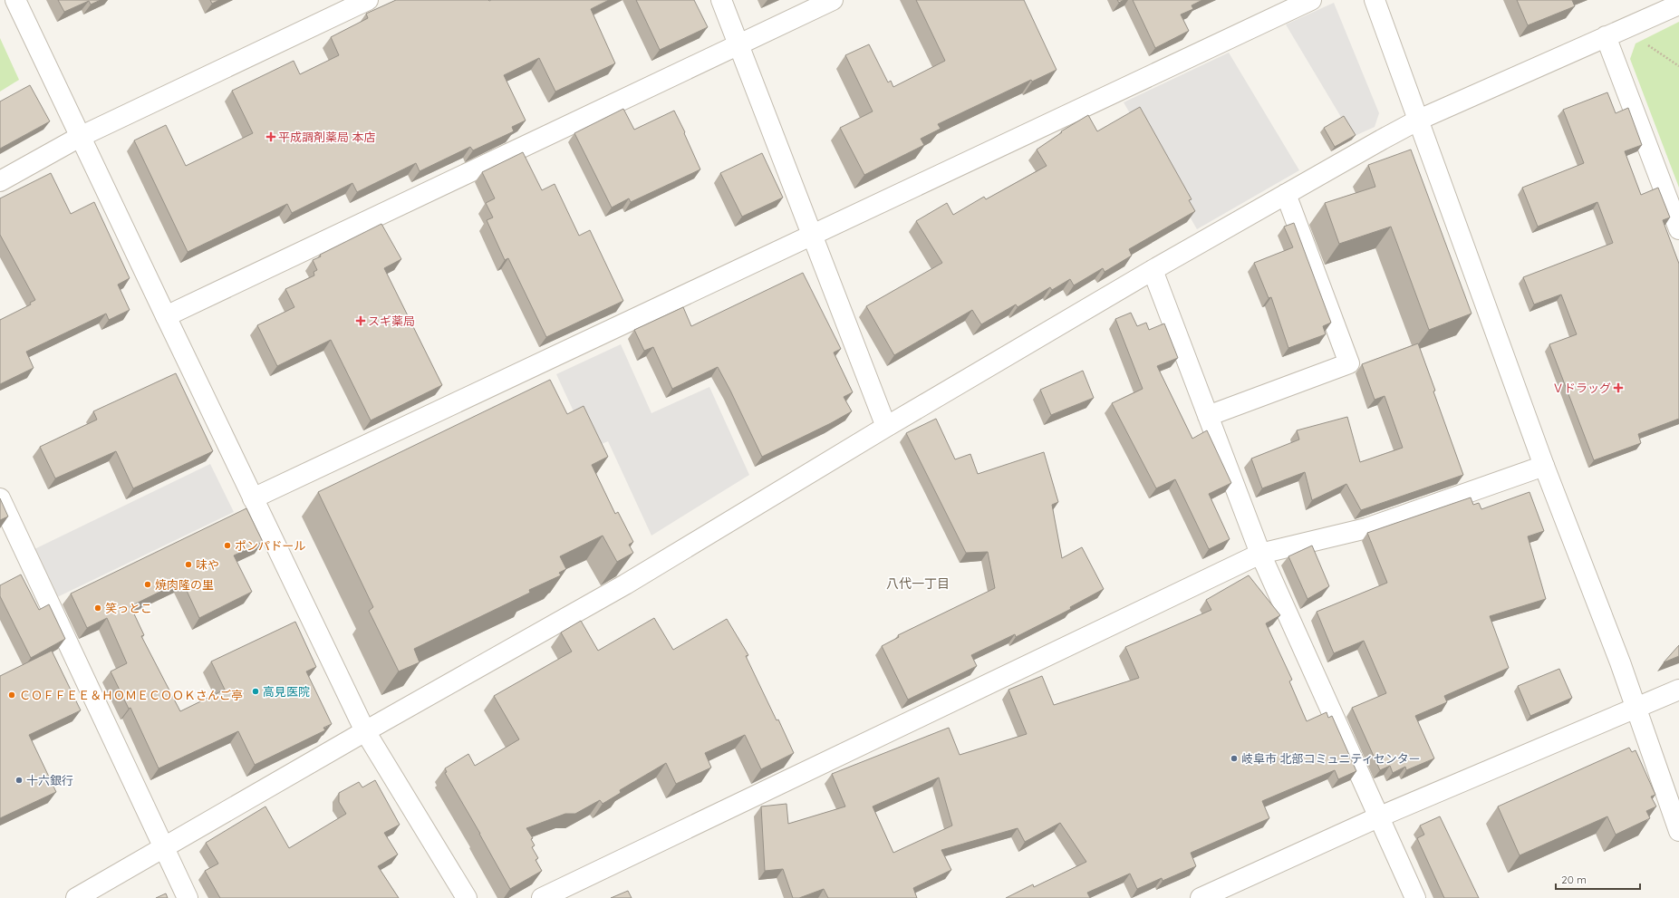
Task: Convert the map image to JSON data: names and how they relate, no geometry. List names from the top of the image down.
{
  "districts": ["八代一丁目"],
  "places": {
    "health": ["平成調剤薬局 本店", "スギ薬局", "Ｖドラッグ"],
    "other": [
      "ポンパドール",
      "味や",
      "焼肉隆の里",
      "笑っとこ",
      "高見医院",
      "ＣＯＦＦＥＥ＆ＨＯＭＥＣＯＯＫさんご亭",
      "岐阜市 北部コミュニティセンター",
      "十六銀行"
    ]
  },
  "scale_bar": "20 m"
}
